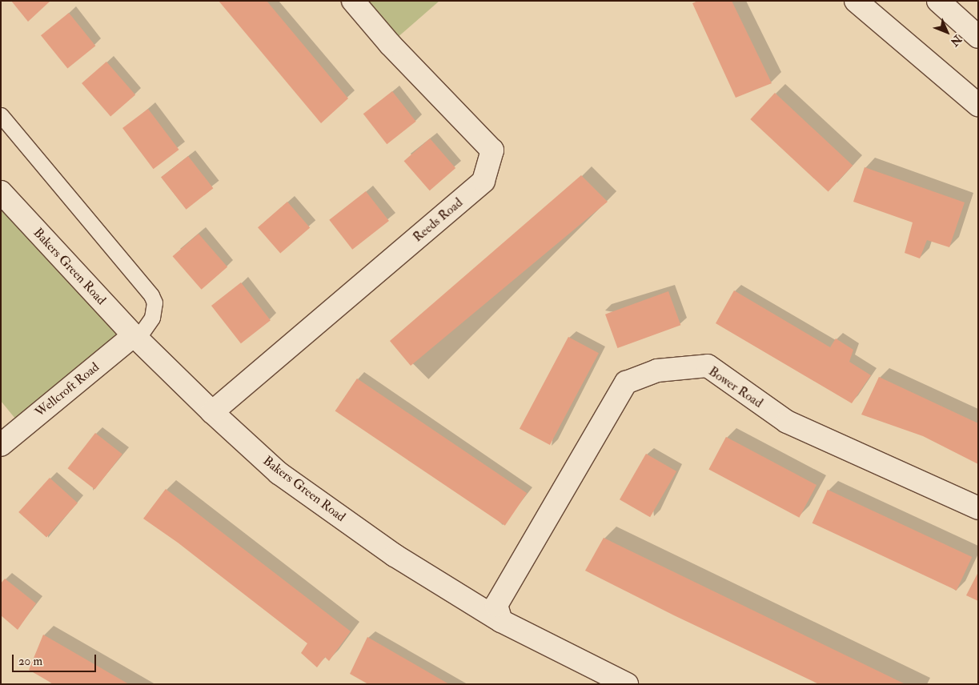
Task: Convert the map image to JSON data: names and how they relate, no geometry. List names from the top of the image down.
{
  "streets": {
    "street": [
      "Reeds Road",
      "Bakers Green Road",
      "Bower Road",
      "Wellcroft Road"
    ]
  },
  "crossings": [
    ["Reeds Road", "Bakers Green Road"],
    ["Bakers Green Road", "Bower Road"],
    ["Bakers Green Road", "Wellcroft Road"]
  ],
  "scale_bar": "20 m",
  "north": "bottom right"
}
